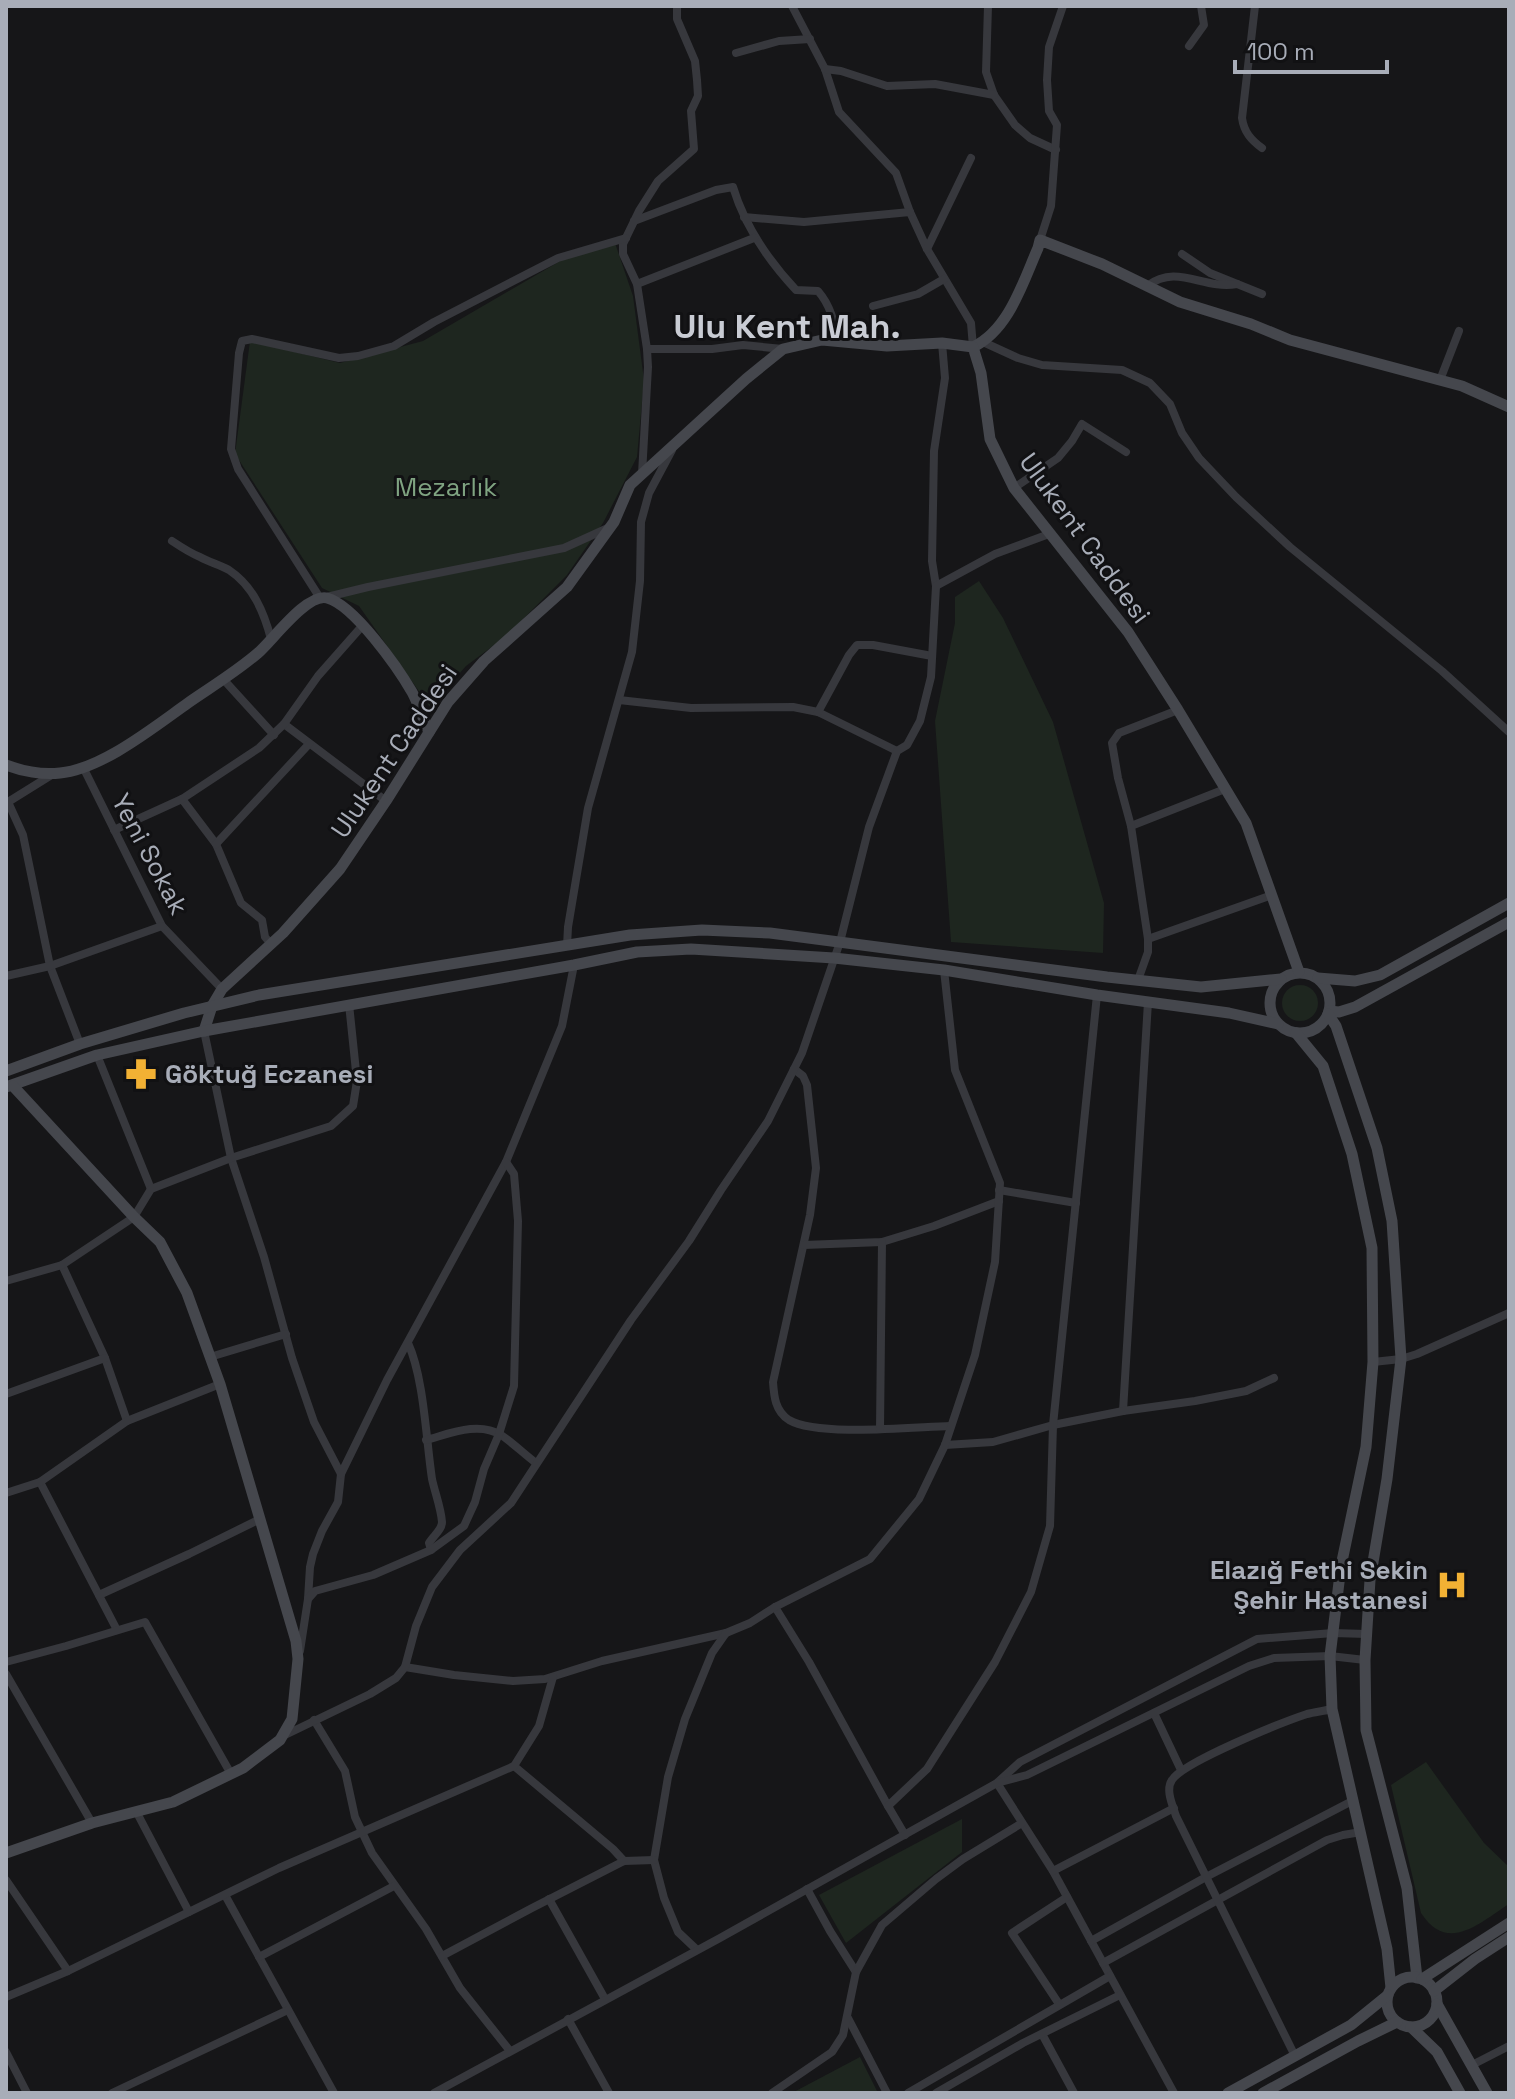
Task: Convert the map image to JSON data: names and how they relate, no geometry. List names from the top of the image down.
{
  "streets": {
    "street": ["Ulukent Caddesi", "Yeni Sokak"]
  },
  "crossings": [
    ["Ulukent Caddesi", "Yeni Sokak"]
  ],
  "districts": ["Ulu Kent Mah."],
  "parks": ["Mezarlık"],
  "places": {
    "pharmacy": ["Göktuğ Eczanesi"],
    "hospital": ["Elazığ Fethi Sekin Şehir Hastanesi"]
  },
  "scale_bar": "100 m"
}
